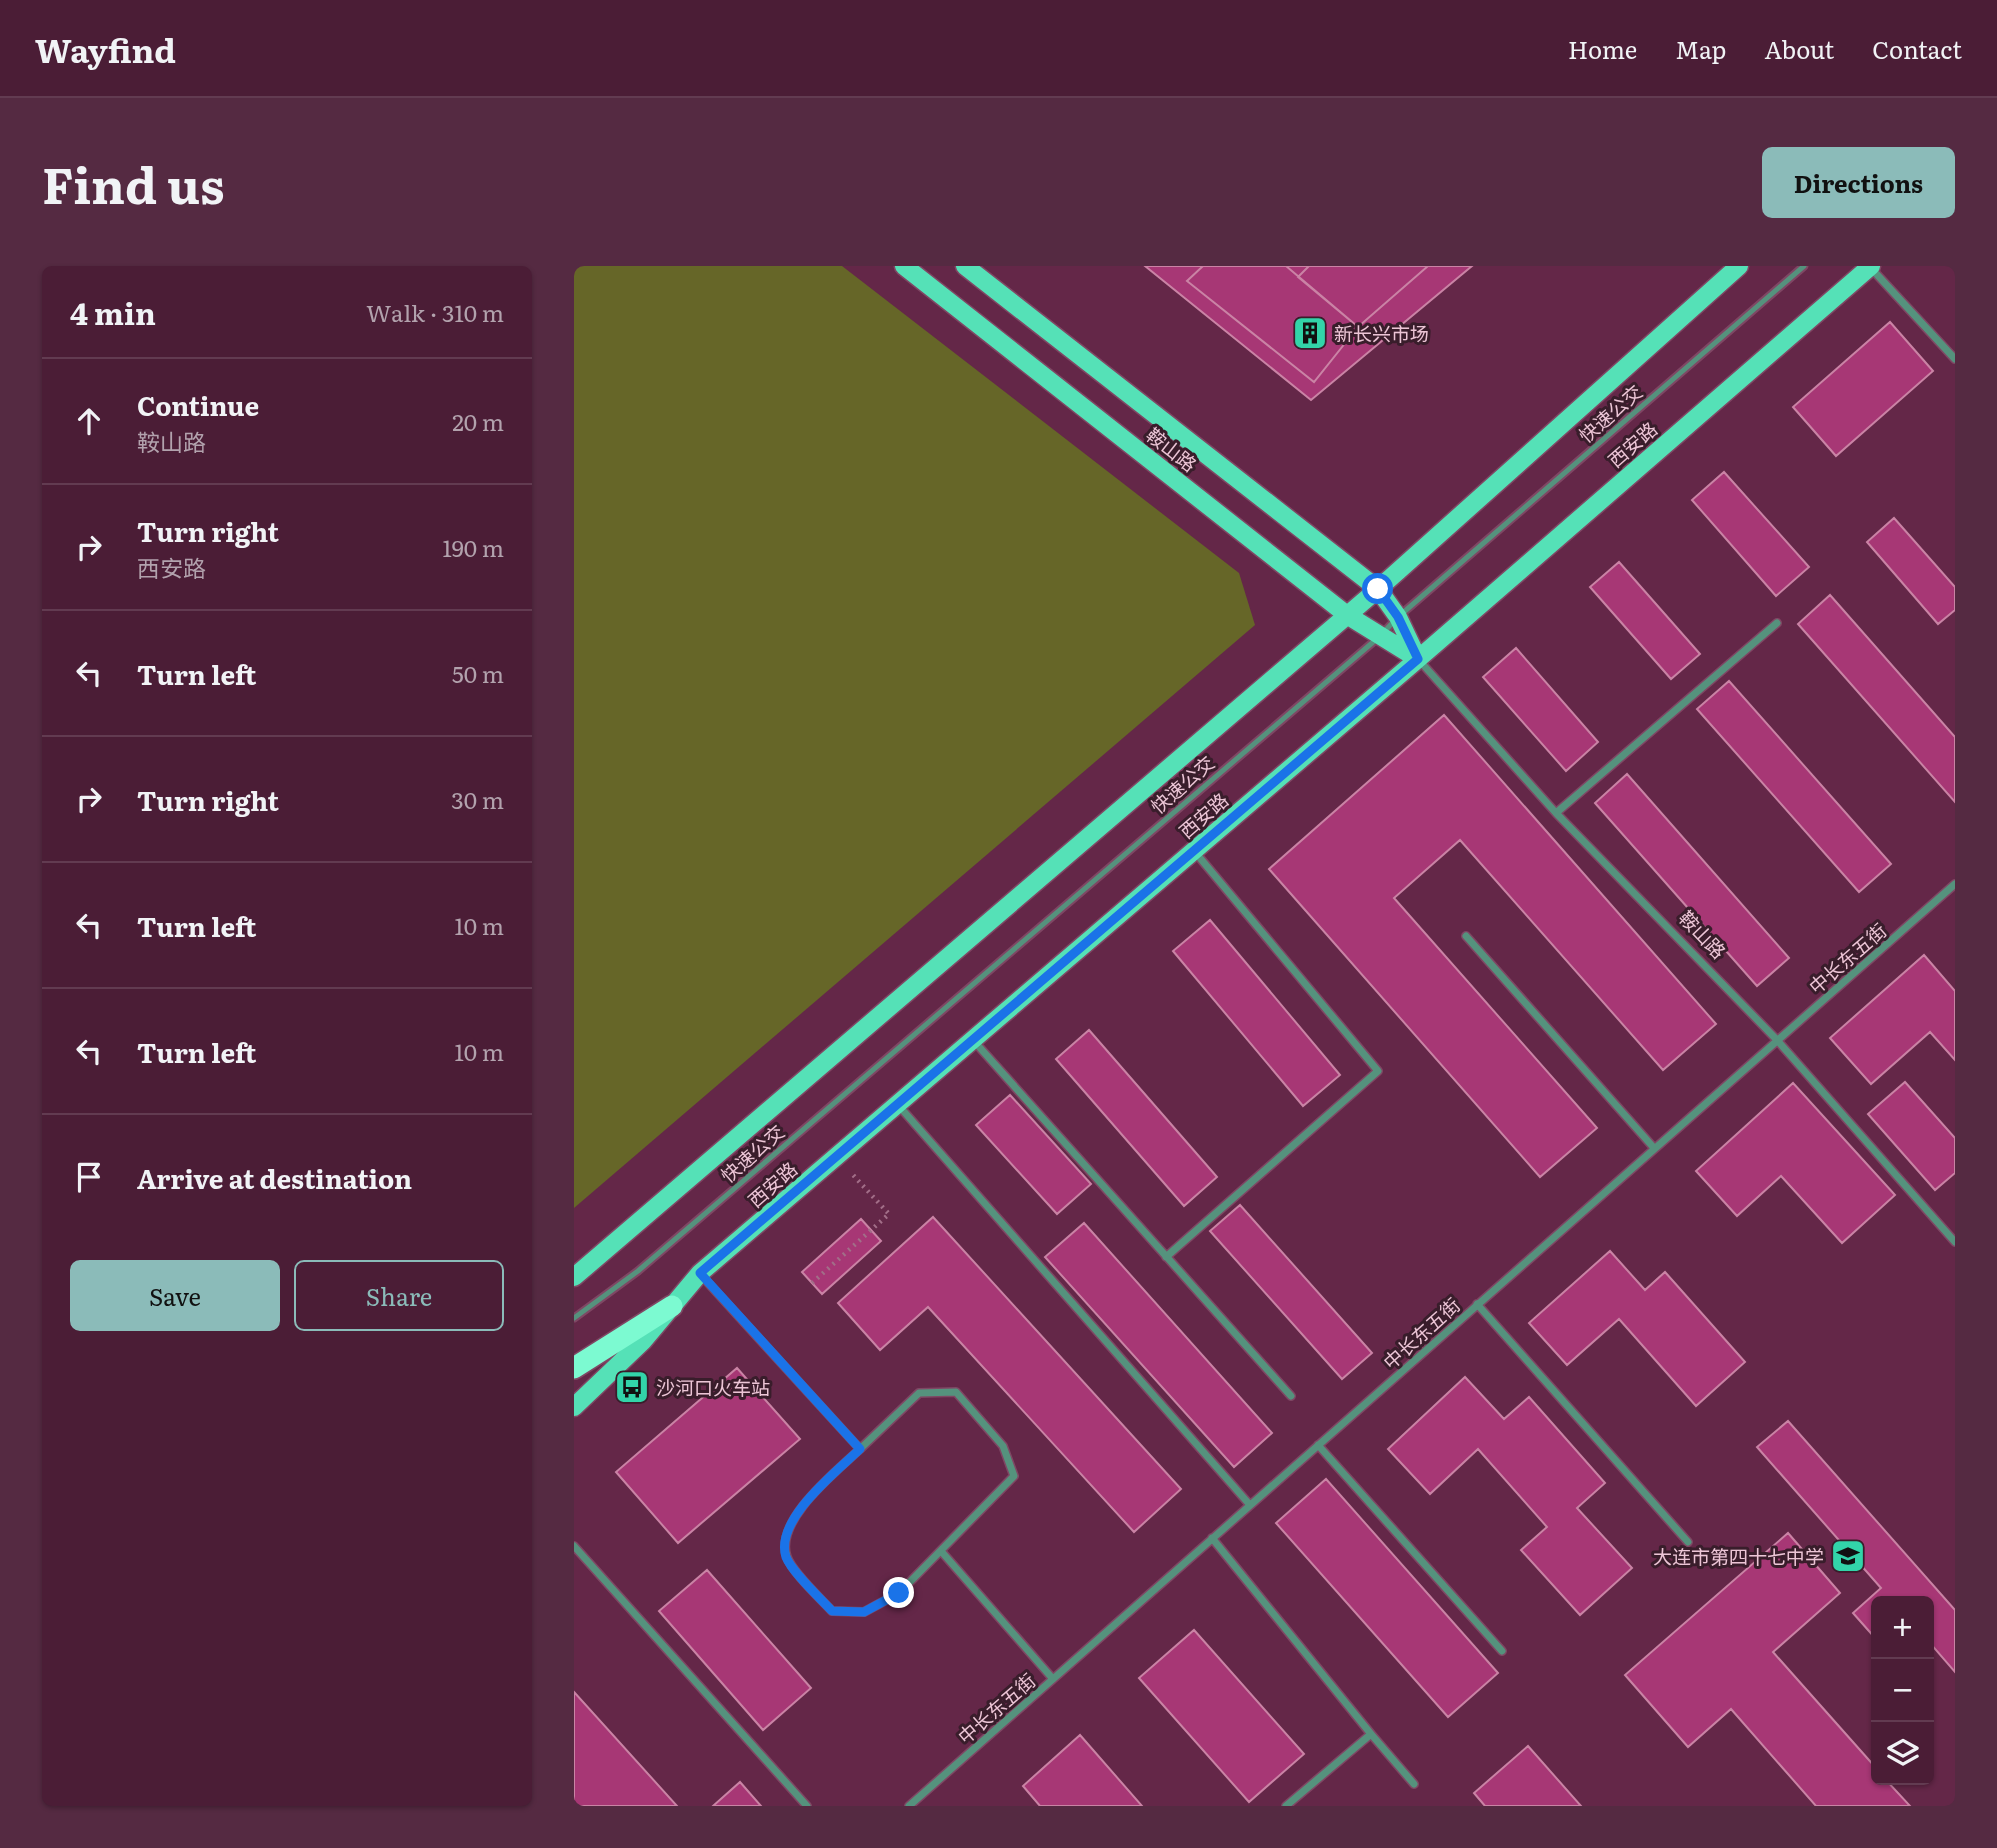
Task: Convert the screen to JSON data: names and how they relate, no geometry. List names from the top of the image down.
{
  "streets": {
    "main road": ["西安路", "鞍山路"],
    "street": ["中长东五街"],
    "lane": ["快速公交"]
  },
  "crossings": [
    ["快速公交", "鞍山路"],
    ["西安路", "鞍山路"],
    ["鞍山路", "中长东五街"]
  ],
  "places": {
    "building": ["新长兴市场"],
    "bus stop": ["沙河口火车站"],
    "school or university": ["大连市第四十七中学"]
  },
  "page": {
    "header": "Wayfind",
    "nav": [
      "Home",
      "Map",
      "About",
      "Contact"
    ],
    "title": "Find us",
    "buttons": [
      "Directions",
      ["Save", "Share"]
    ],
    "heading": ["4 min", "Walk · 310 m"],
    "list": [
      ["Continue", "鞍山路", "20 m"],
      ["Turn right", "西安路", "190 m"],
      ["Turn left", "50 m"],
      ["Turn right", "30 m"],
      ["Turn left", "10 m"],
      ["Turn left", "10 m"],
      "Arrive at destination"
    ],
    "map_buttons": ["+", "−"]
  }
}
